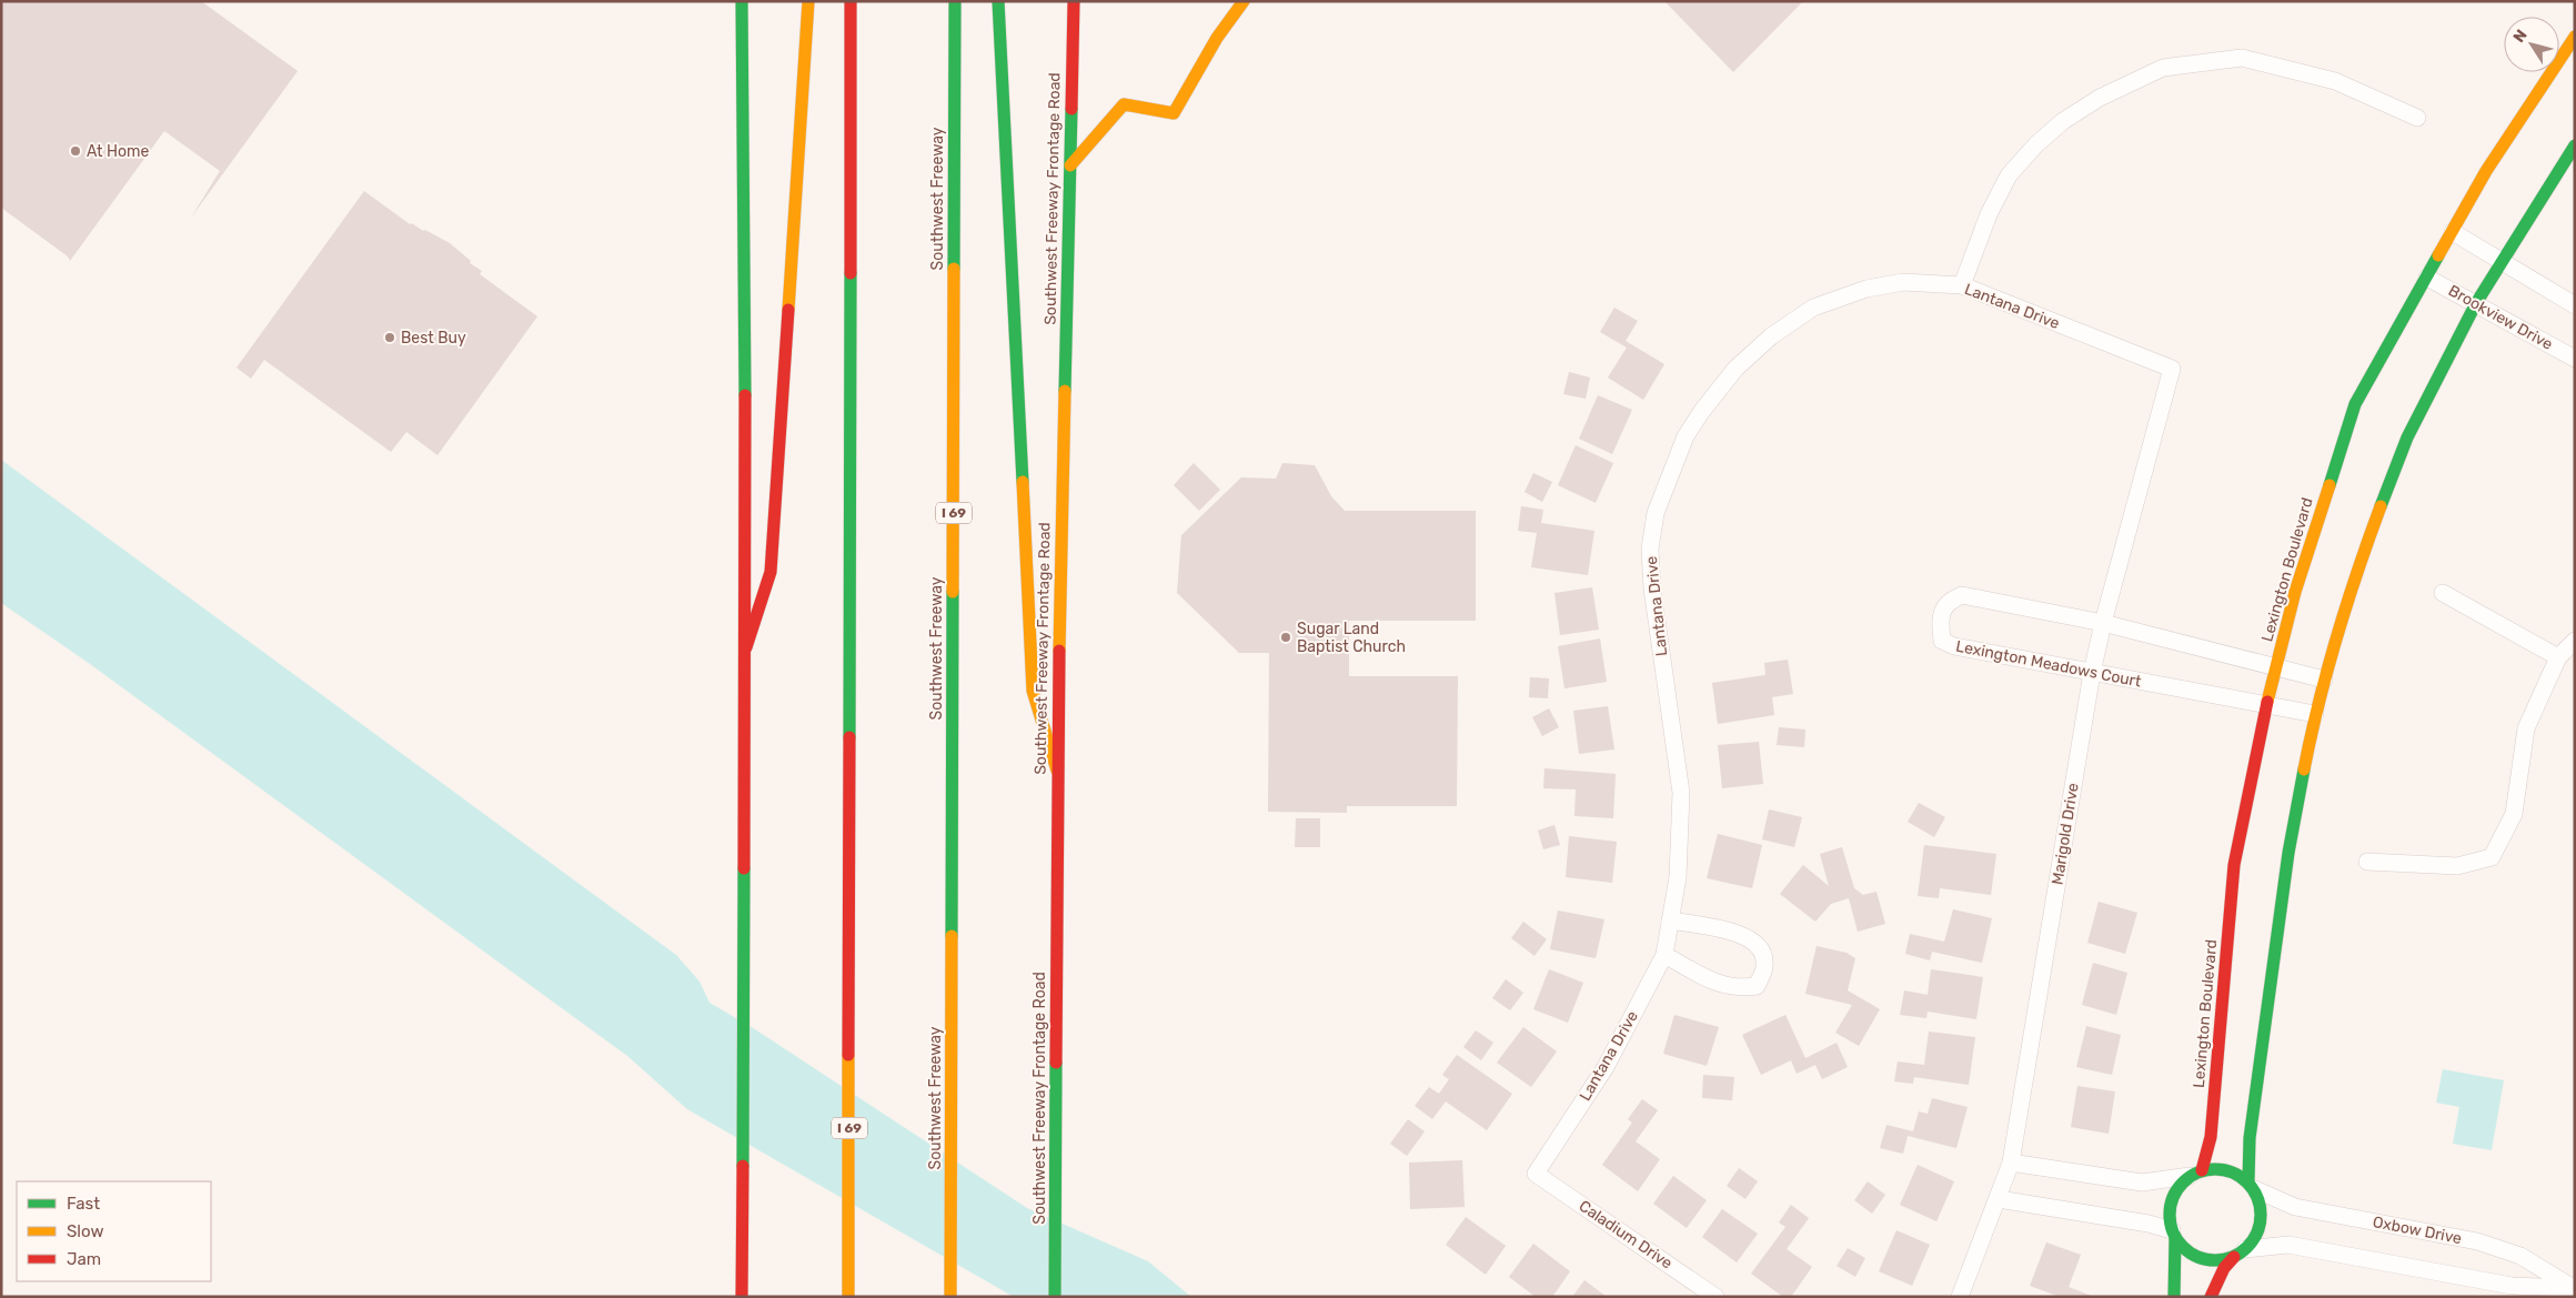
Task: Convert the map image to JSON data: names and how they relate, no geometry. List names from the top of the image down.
{
  "streets": {
    "main road": [
      "Southwest Freeway",
      "Southwest Freeway Frontage Road",
      "I 69",
      "Lexington Boulevard"
    ],
    "street": [
      "Lantana Drive",
      "Brookview Drive",
      "Lexington Meadows Court",
      "Marigold Drive",
      "Oxbow Drive",
      "Caladium Drive"
    ]
  },
  "crossings": [
    ["Lantana Drive", "Marigold Drive"],
    ["Lantana Drive", "Caladium Drive"],
    ["Brookview Drive", "Lexington Boulevard"],
    ["Lexington Boulevard", "Lexington Meadows Court"],
    ["Lexington Boulevard", "Oxbow Drive"],
    ["Lexington Meadows Court", "Marigold Drive"]
  ],
  "places": ["At Home", "Best Buy", "Sugar Land Baptist Church"],
  "legend": ["Fast", "Slow", "Jam"],
  "north": "top left"
}
